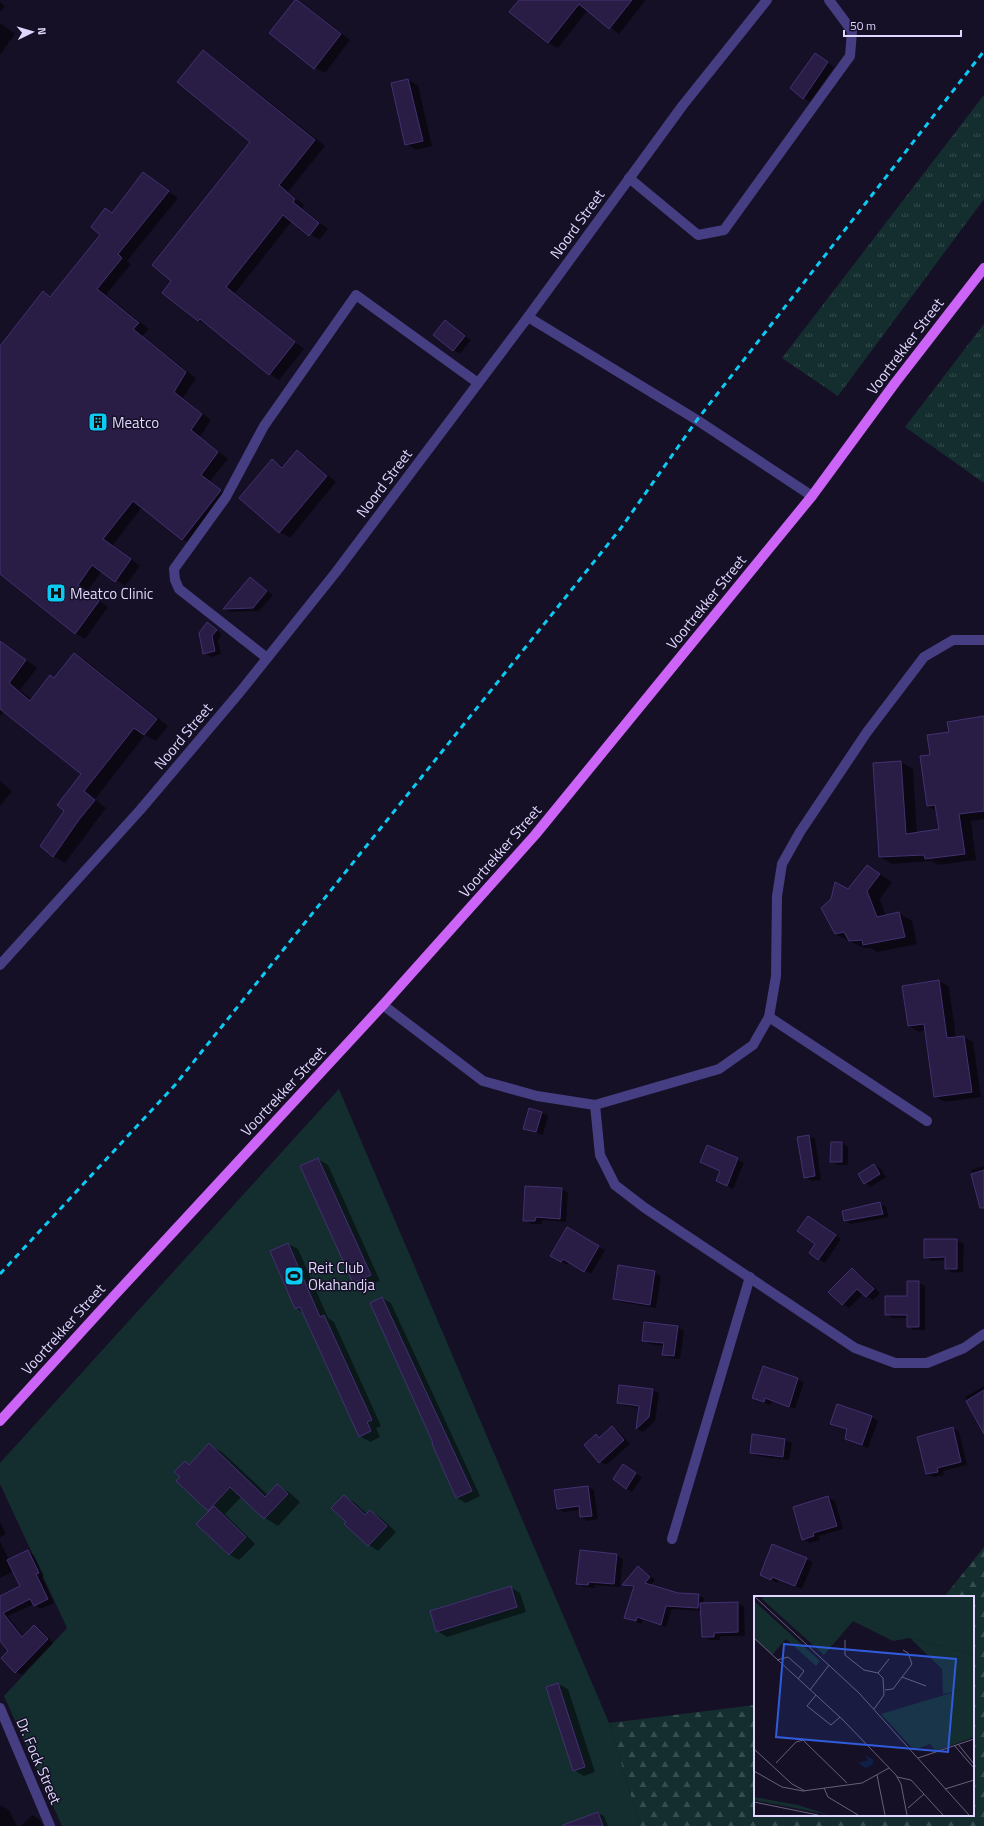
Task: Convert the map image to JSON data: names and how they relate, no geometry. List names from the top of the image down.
{
  "streets": {
    "main road": ["Voortrekker Street"],
    "street": ["Noord Street", "Dr. Fock Street"]
  },
  "places": {
    "building": ["Meatco"],
    "hospital": ["Meatco Clinic"],
    "sports": ["Reit Club Okahandja"]
  },
  "scale_bar": "50 m",
  "north": "right"
}
